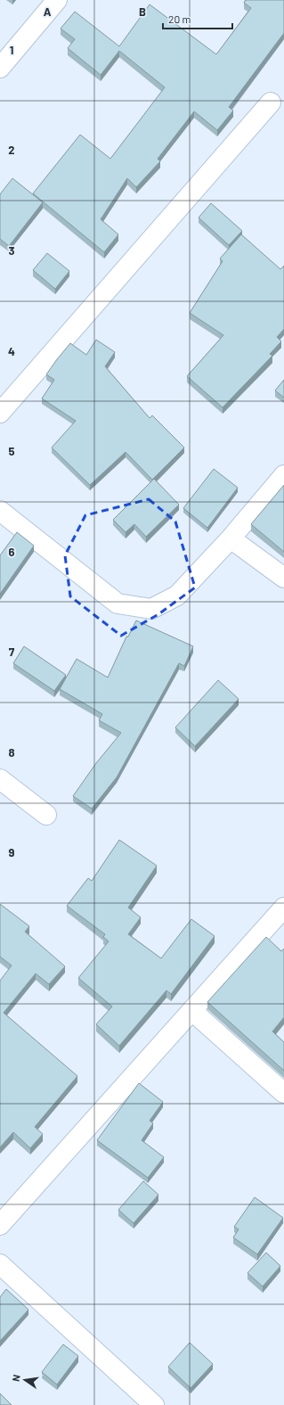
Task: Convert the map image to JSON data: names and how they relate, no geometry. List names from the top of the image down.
{
  "scale_bar": "20 m",
  "north": "left",
  "grid": {
    "columns": ["A", "B"],
    "rows": [
      "1",
      "2",
      "3",
      "4",
      "5",
      "6",
      "7",
      "8",
      "9"
    ]
  }
}
